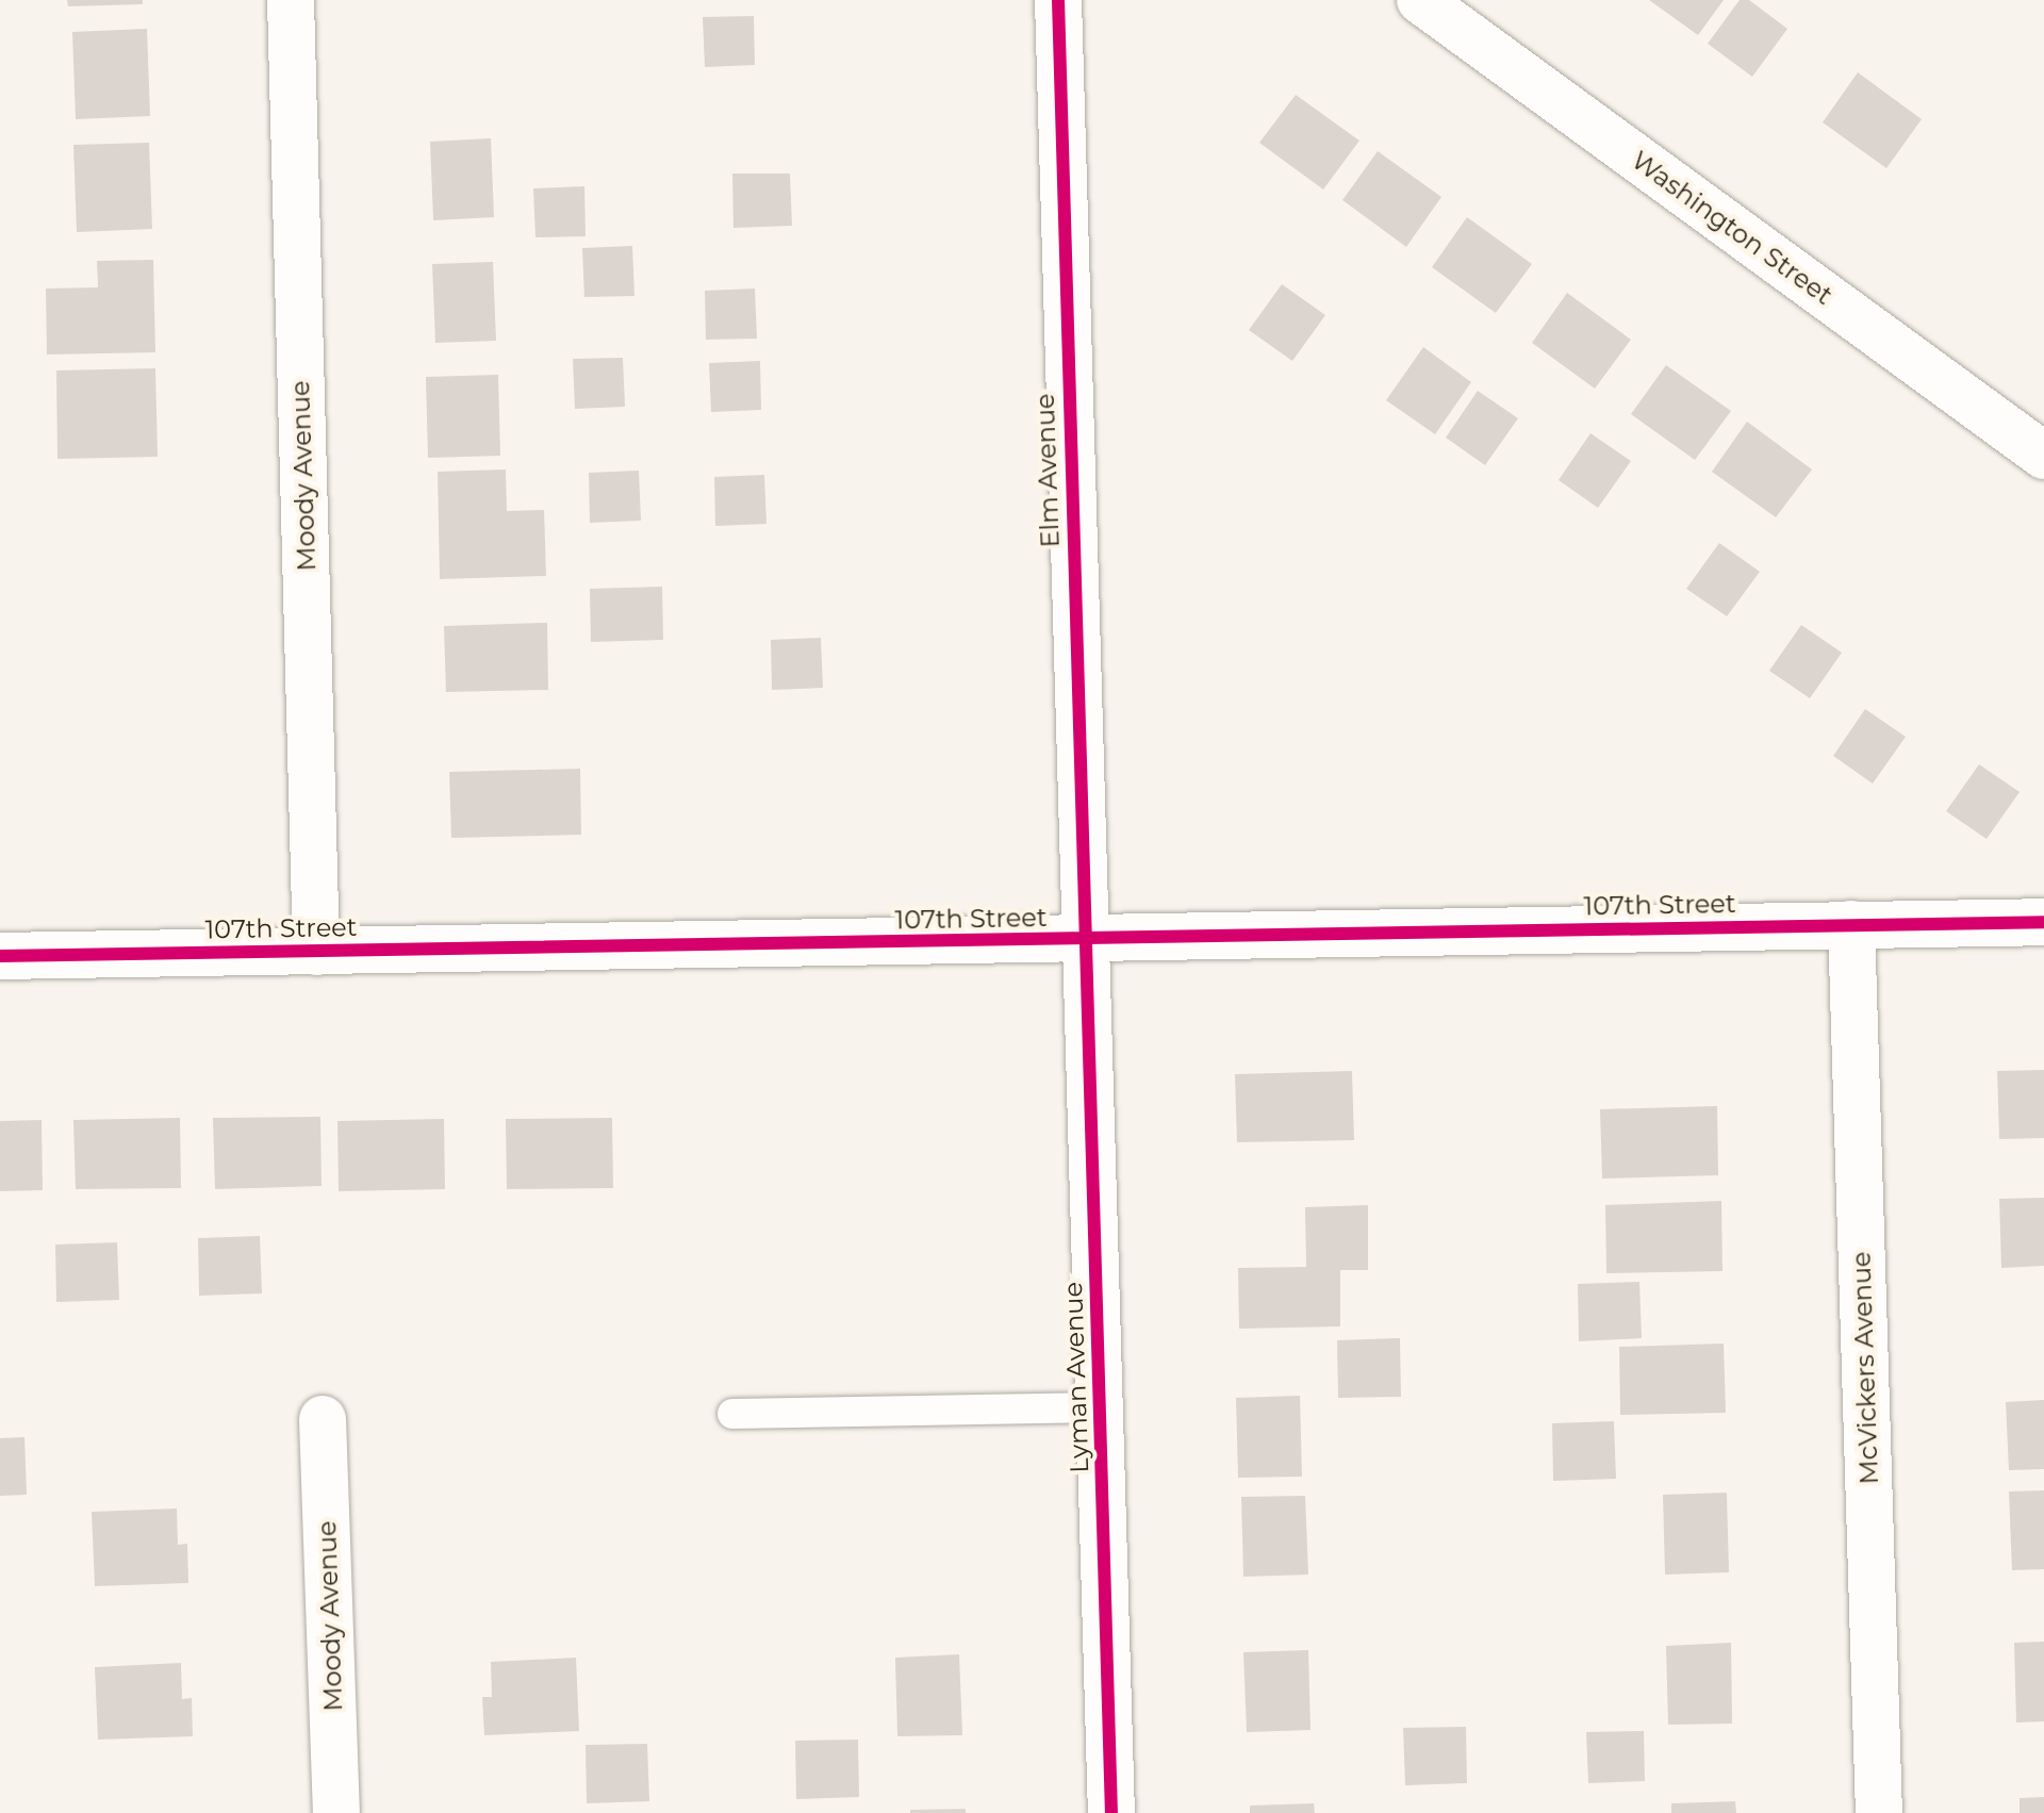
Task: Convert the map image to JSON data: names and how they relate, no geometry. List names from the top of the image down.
{
  "streets": {
    "street": [
      "Washington Street",
      "Elm Avenue",
      "Moody Avenue",
      "107th Street",
      "McVickers Avenue",
      "Lyman Avenue"
    ]
  },
  "crossings": [
    ["Elm Avenue", "107th Street"],
    ["Elm Avenue", "Lyman Avenue"],
    ["Moody Avenue", "107th Street"],
    ["107th Street", "McVickers Avenue"],
    ["107th Street", "Lyman Avenue"]
  ]
}
